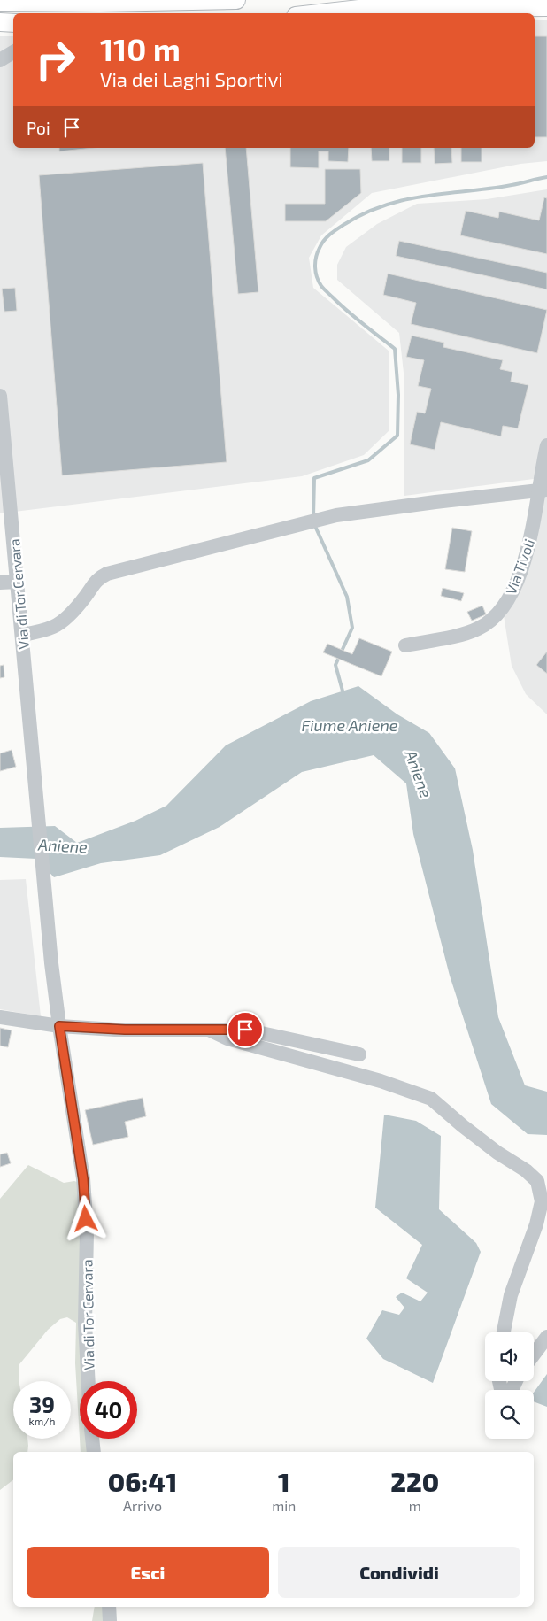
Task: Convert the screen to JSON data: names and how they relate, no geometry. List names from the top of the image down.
{
  "streets": {
    "street": ["Via Tivoli", "Via di Tor Cervara"]
  },
  "water": ["Fiume Aniene", "Aniene"],
  "page": {
    "turn": ["110 m", "Via dei Laghi Sportivi"],
    "then": "Poi",
    "speed": "39 km/h",
    "limit": "40",
    "eta": [
      "06:41",
      "Arrivo",
      "1",
      "min",
      "220",
      "m"
    ],
    "buttons": ["Esci", "Condividi"]
  }
}
